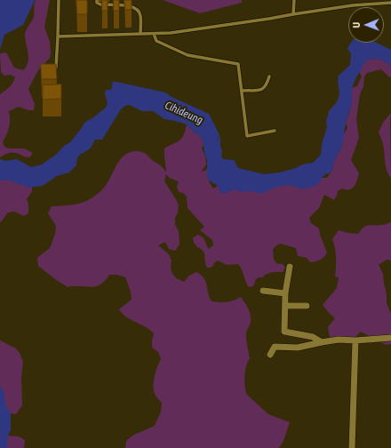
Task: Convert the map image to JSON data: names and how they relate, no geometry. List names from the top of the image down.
{
  "water": ["Cihideung"],
  "north": "left"
}
